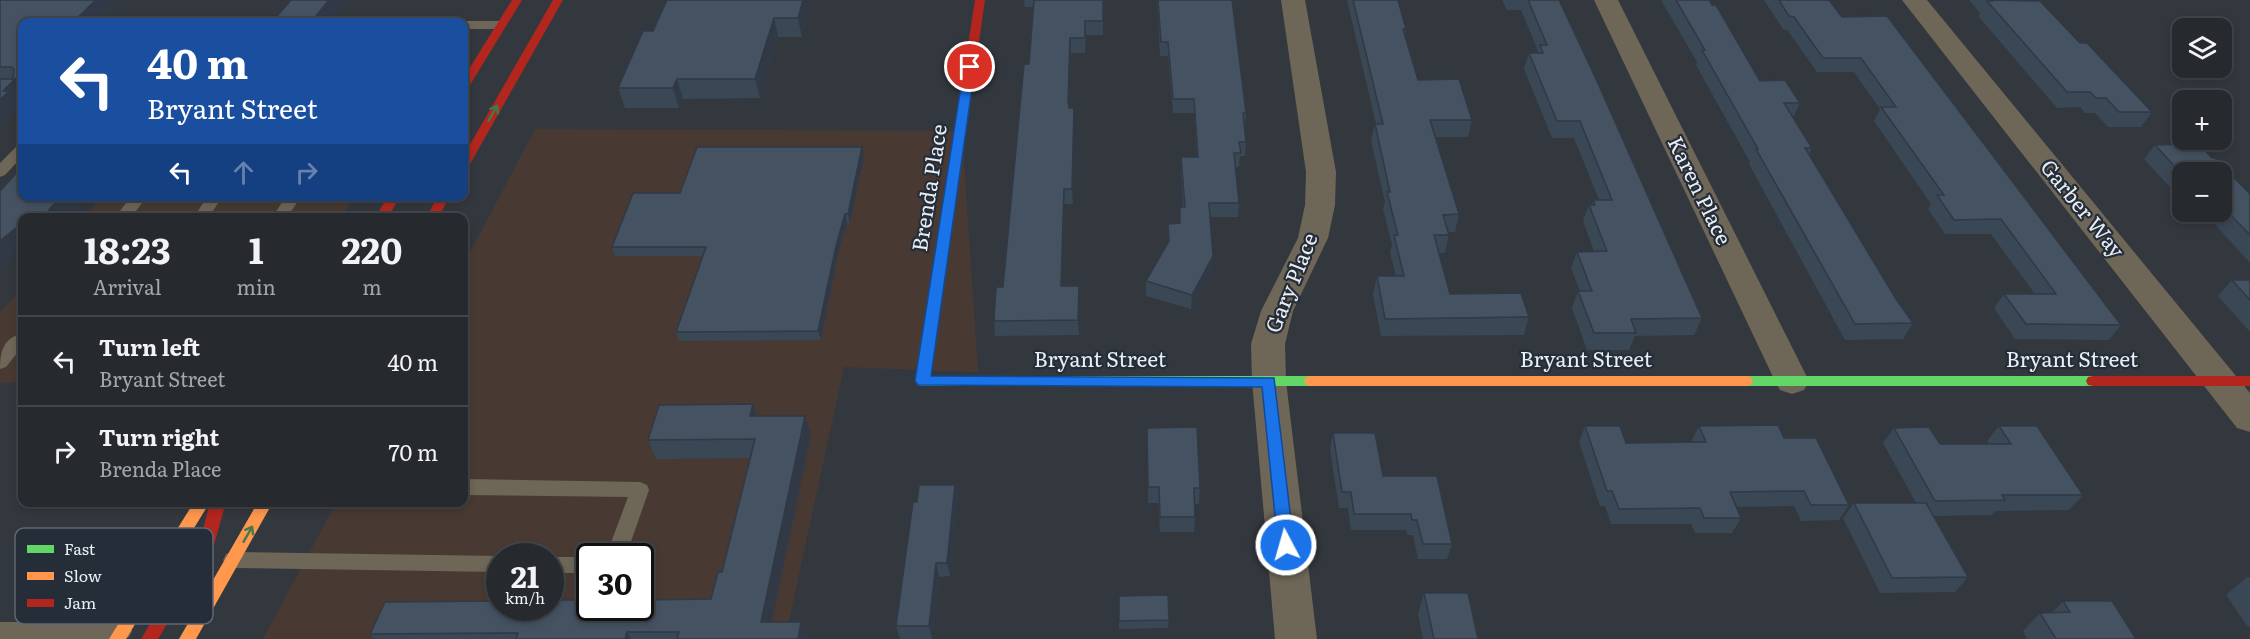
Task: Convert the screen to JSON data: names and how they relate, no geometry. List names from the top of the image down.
{
  "streets": {
    "street": [
      "Brenda Place",
      "Karen Place",
      "Garber Way",
      "Gary Place",
      "Bryant Street"
    ]
  },
  "crossings": [
    ["Brenda Place", "Bryant Street"],
    ["Karen Place", "Bryant Street"],
    ["Garber Way", "Bryant Street"],
    ["Gary Place", "Bryant Street"]
  ],
  "legend": ["Fast", "Slow", "Jam"],
  "page": {
    "map_buttons": ["+", "−"],
    "turn": ["40 m", "Bryant Street"],
    "eta": [
      "18:23",
      "Arrival",
      "1",
      "min",
      "220",
      "m"
    ],
    "list": [
      {
        "name": "Turn left",
        "note": "Bryant Street",
        "value": "40 m"
      },
      {
        "name": "Turn right",
        "note": "Brenda Place",
        "value": "70 m"
      }
    ],
    "speed": "21 km/h",
    "limit": "30"
  }
}
